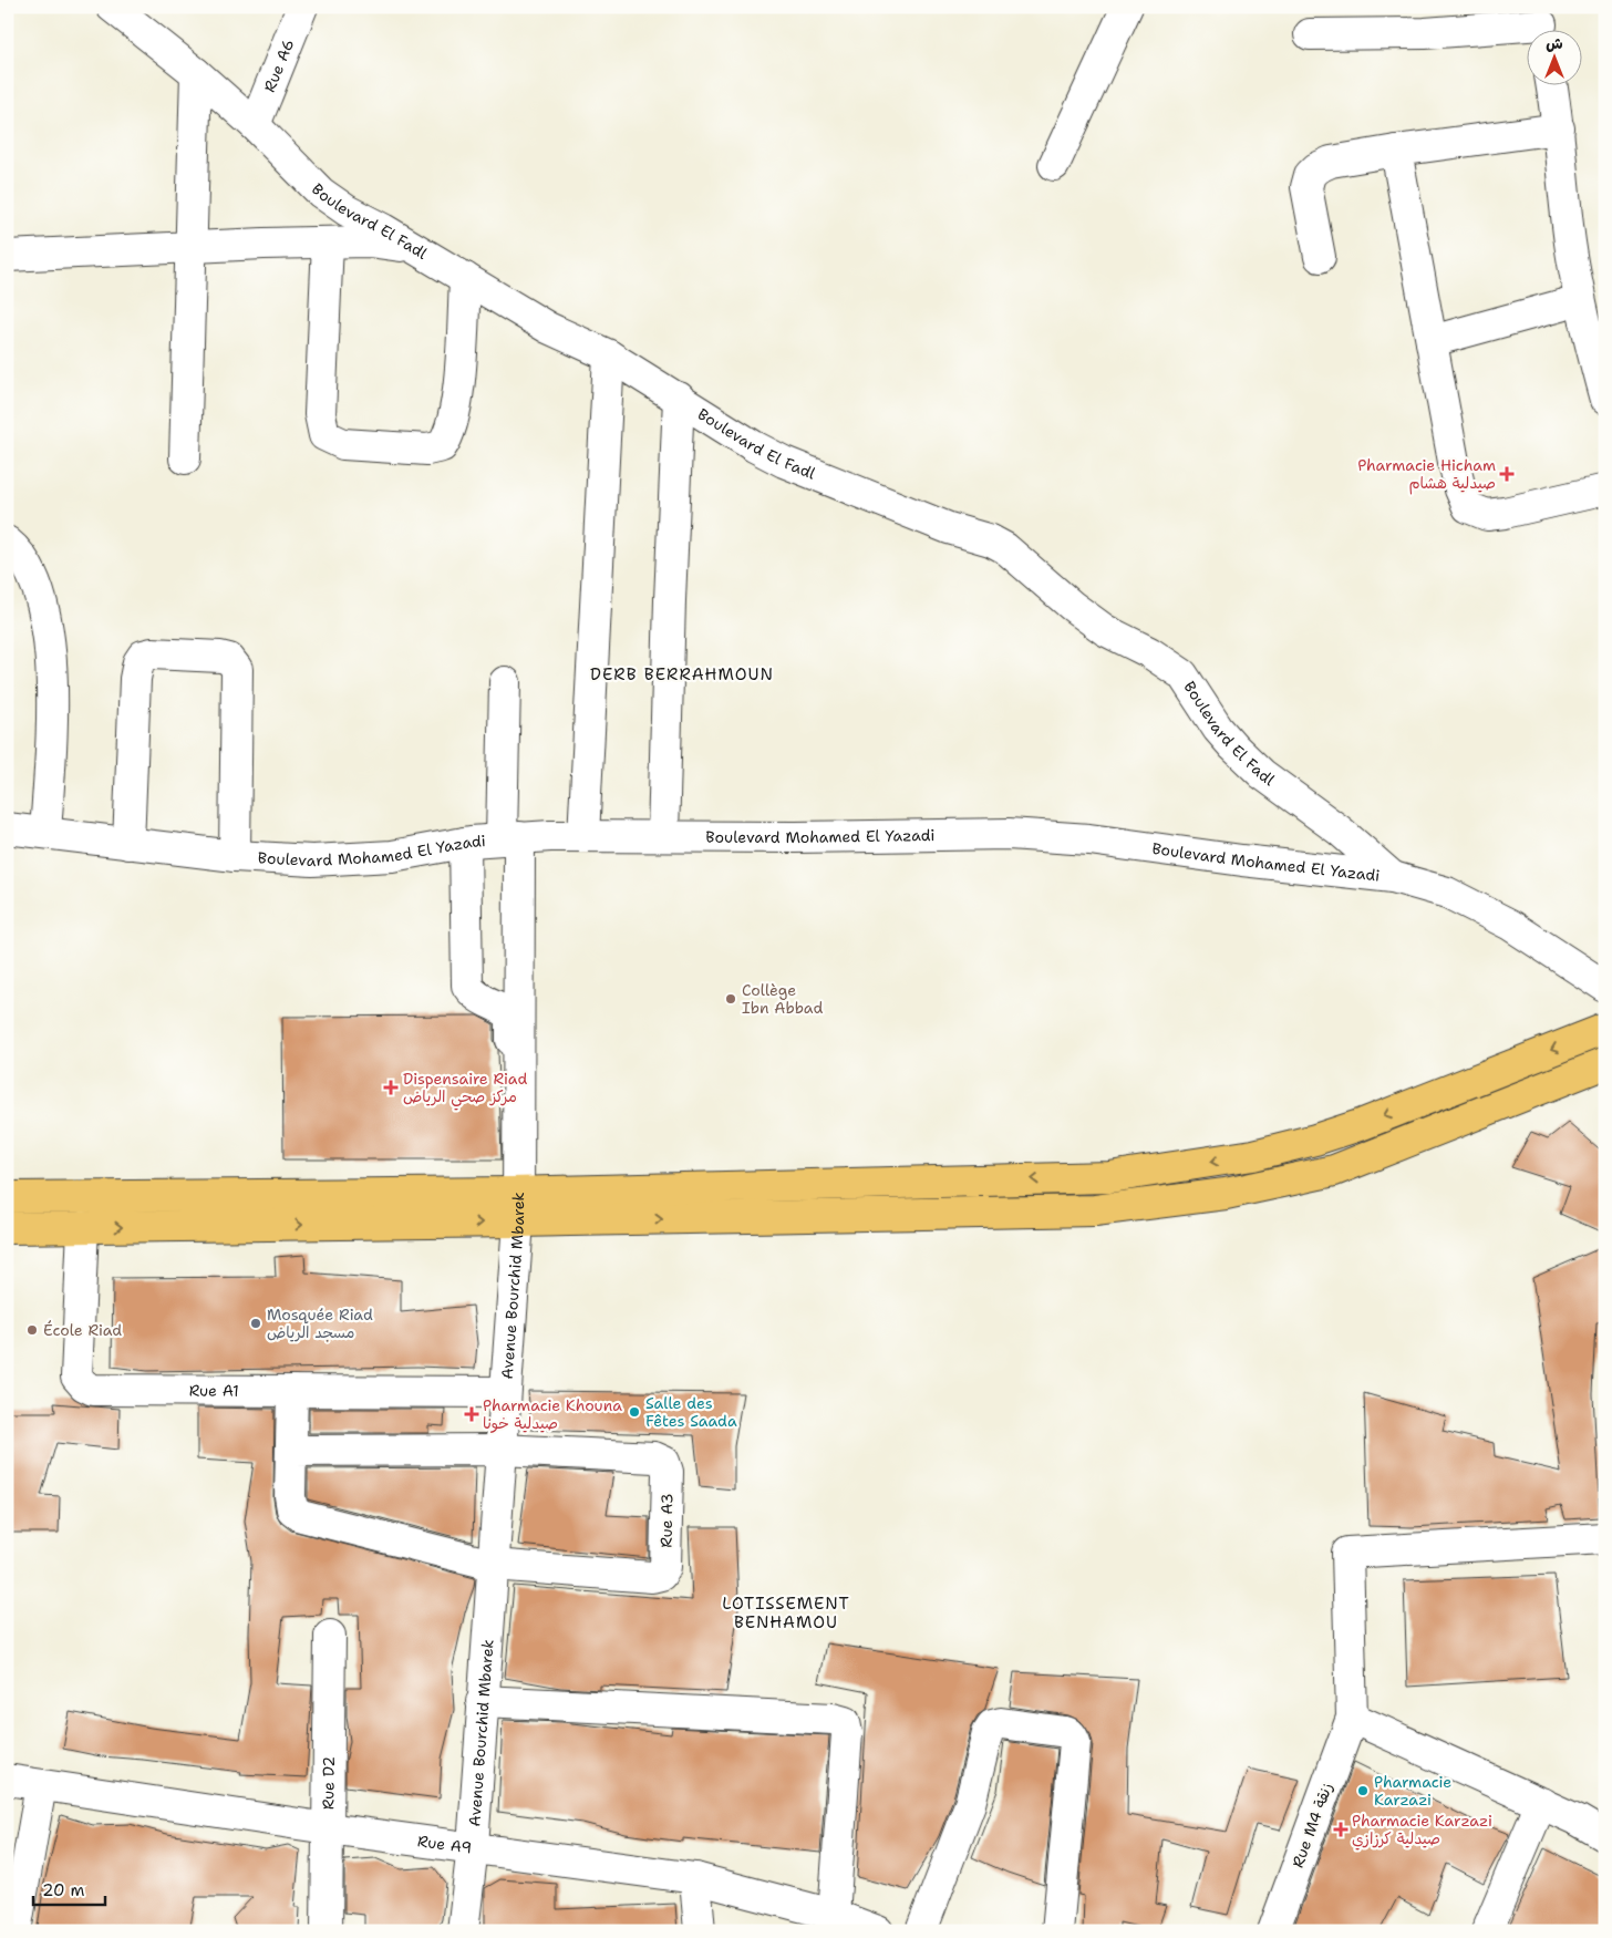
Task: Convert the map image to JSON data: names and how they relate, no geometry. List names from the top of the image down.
{
  "streets": {
    "street": [
      "Rue A6",
      "Boulevard El Fadl",
      "Boulevard Mohamed El Yazadi",
      "Avenue Bourchid Mbarek",
      "Rue A1",
      "Rue A3",
      "Rue D2",
      "Rue M4 زنقة",
      "Rue A9"
    ]
  },
  "crossings": [
    ["Rue A6", "Boulevard El Fadl"],
    ["Boulevard El Fadl", "Boulevard Mohamed El Yazadi"],
    ["Boulevard Mohamed El Yazadi", "Avenue Bourchid Mbarek"],
    ["Avenue Bourchid Mbarek", "Rue A1"],
    ["Avenue Bourchid Mbarek", "Rue A3"],
    ["Avenue Bourchid Mbarek", "Rue A9"],
    ["Rue D2", "Rue A9"]
  ],
  "districts": ["DERB BERRAHMOUN", "LOTISSEMENT BENHAMOU"],
  "places": {
    "health": [
      "Pharmacie Hicham صيدلية هشام",
      "Dispensaire Riad مركز صحي الرياض",
      "Pharmacie Khouna صيدلية خونا",
      "Pharmacie Karzazi صيدلية كرزازي"
    ],
    "other": [
      "Collège Ibn Abbad",
      "Mosquée Riad مسجد الرياض",
      "École Riad",
      "Salle des Fêtes Saada",
      "Pharmacie Karzazi"
    ]
  },
  "scale_bar": "20 m",
  "north": "top"
}
